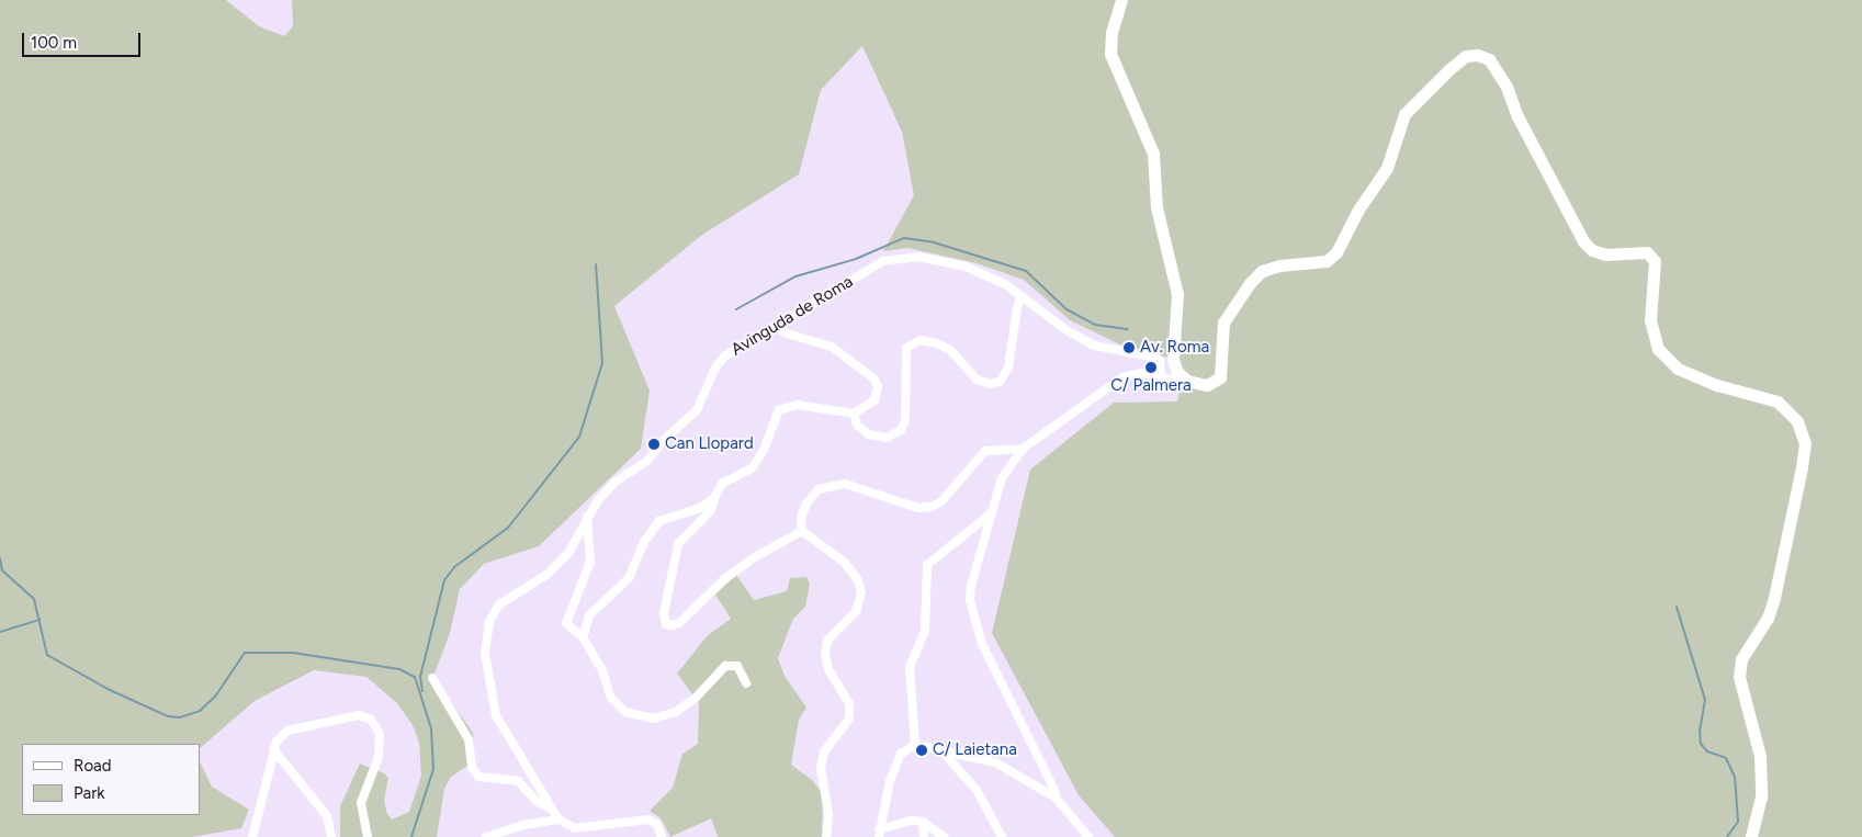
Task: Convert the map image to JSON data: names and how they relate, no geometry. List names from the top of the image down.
{
  "streets": {
    "street": ["Avinguda de Roma"]
  },
  "places": [
    "Av. Roma",
    "C/ Palmera",
    "Can Llopard",
    "C/ Laietana"
  ],
  "legend": ["Road", "Park"],
  "scale_bar": "100 m"
}
